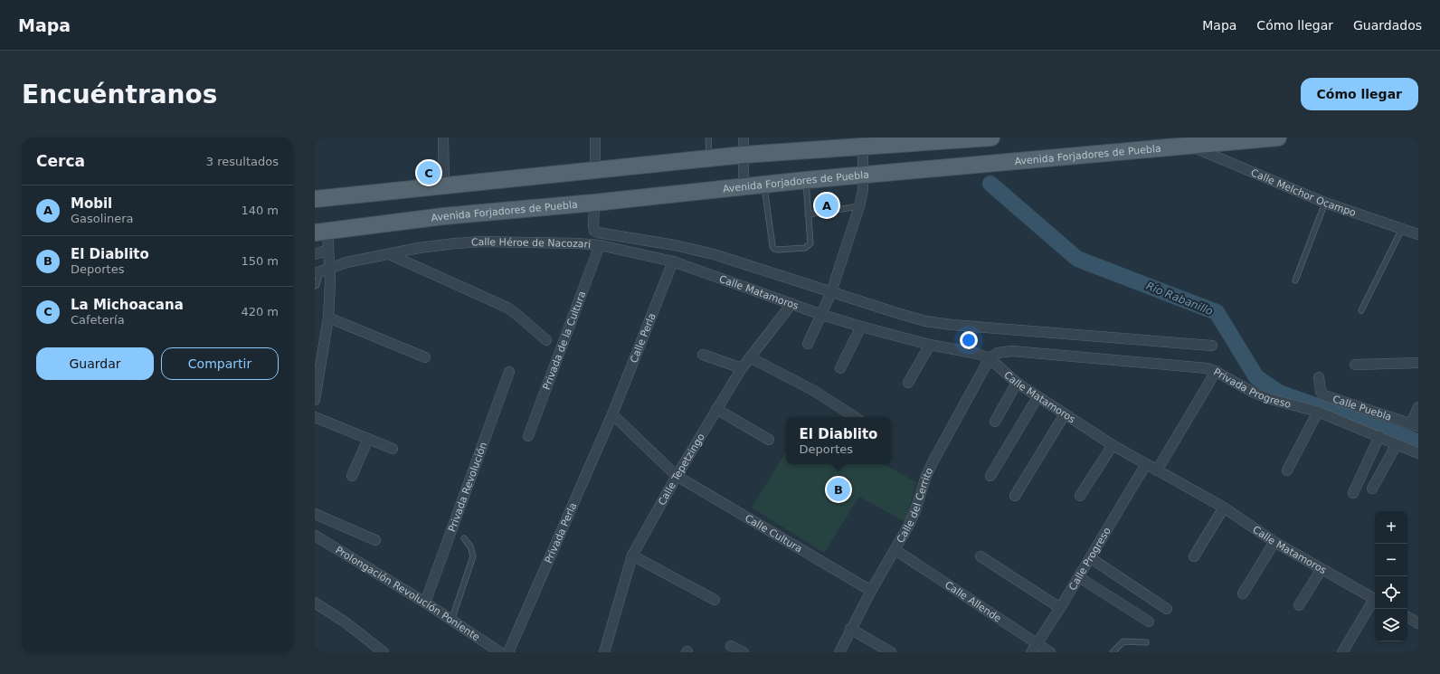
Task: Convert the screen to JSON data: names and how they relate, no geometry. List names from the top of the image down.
{
  "streets": {
    "main road": ["Avenida Forjadores de Puebla"],
    "street": [
      "Calle Melchor Ocampo",
      "Calle Héroe de Nacozari",
      "Calle Matamoros",
      "Calle Perla",
      "Privada de la Cultura",
      "Privada Progreso",
      "Calle Puebla",
      "Calle Tepetzingo",
      "Privada Revolución",
      "Calle del Cerrito",
      "Privada Perla",
      "Calle Cultura",
      "Calle Progreso",
      "Prolongación Revolución Poniente",
      "Calle Allende"
    ]
  },
  "crossings": [
    ["Avenida Forjadores de Puebla", "Calle Melchor Ocampo"],
    ["Calle Héroe de Nacozari", "Calle Matamoros"],
    ["Calle Héroe de Nacozari", "Calle Perla"],
    ["Calle Héroe de Nacozari", "Privada de la Cultura"],
    ["Calle Matamoros", "Calle Perla"],
    ["Calle Matamoros", "Privada Progreso"],
    ["Calle Matamoros", "Calle Tepetzingo"],
    ["Calle Matamoros", "Calle del Cerrito"],
    ["Calle Matamoros", "Calle Progreso"],
    ["Calle Perla", "Privada Perla"],
    ["Calle Perla", "Calle Cultura"],
    ["Calle Tepetzingo", "Calle Cultura"],
    ["Privada Revolución", "Prolongación Revolución Poniente"],
    ["Calle del Cerrito", "Calle Cultura"],
    ["Calle del Cerrito", "Calle Allende"],
    ["Privada Perla", "Calle Cultura"],
    ["Calle Progreso", "Calle Allende"]
  ],
  "water": ["Río Rabanillo"],
  "page": {
    "header": "Mapa",
    "nav": ["Mapa", "Cómo llegar", "Guardados"],
    "buttons": [
      "Cómo llegar",
      ["Guardar", "Compartir"]
    ],
    "title": "Encuéntranos",
    "heading": ["Cerca", "3 resultados"],
    "pins": ["C", "A", "B"],
    "list": [
      {
        "mark": "A",
        "name": "Mobil",
        "note": "Gasolinera",
        "value": "140 m"
      },
      {
        "mark": "B",
        "name": "El Diablito",
        "note": "Deportes",
        "value": "150 m"
      },
      {
        "mark": "C",
        "name": "La Michoacana",
        "note": "Cafetería",
        "value": "420 m"
      }
    ],
    "popup": ["El Diablito", "Deportes"],
    "map_buttons": ["+", "−"]
  }
}
